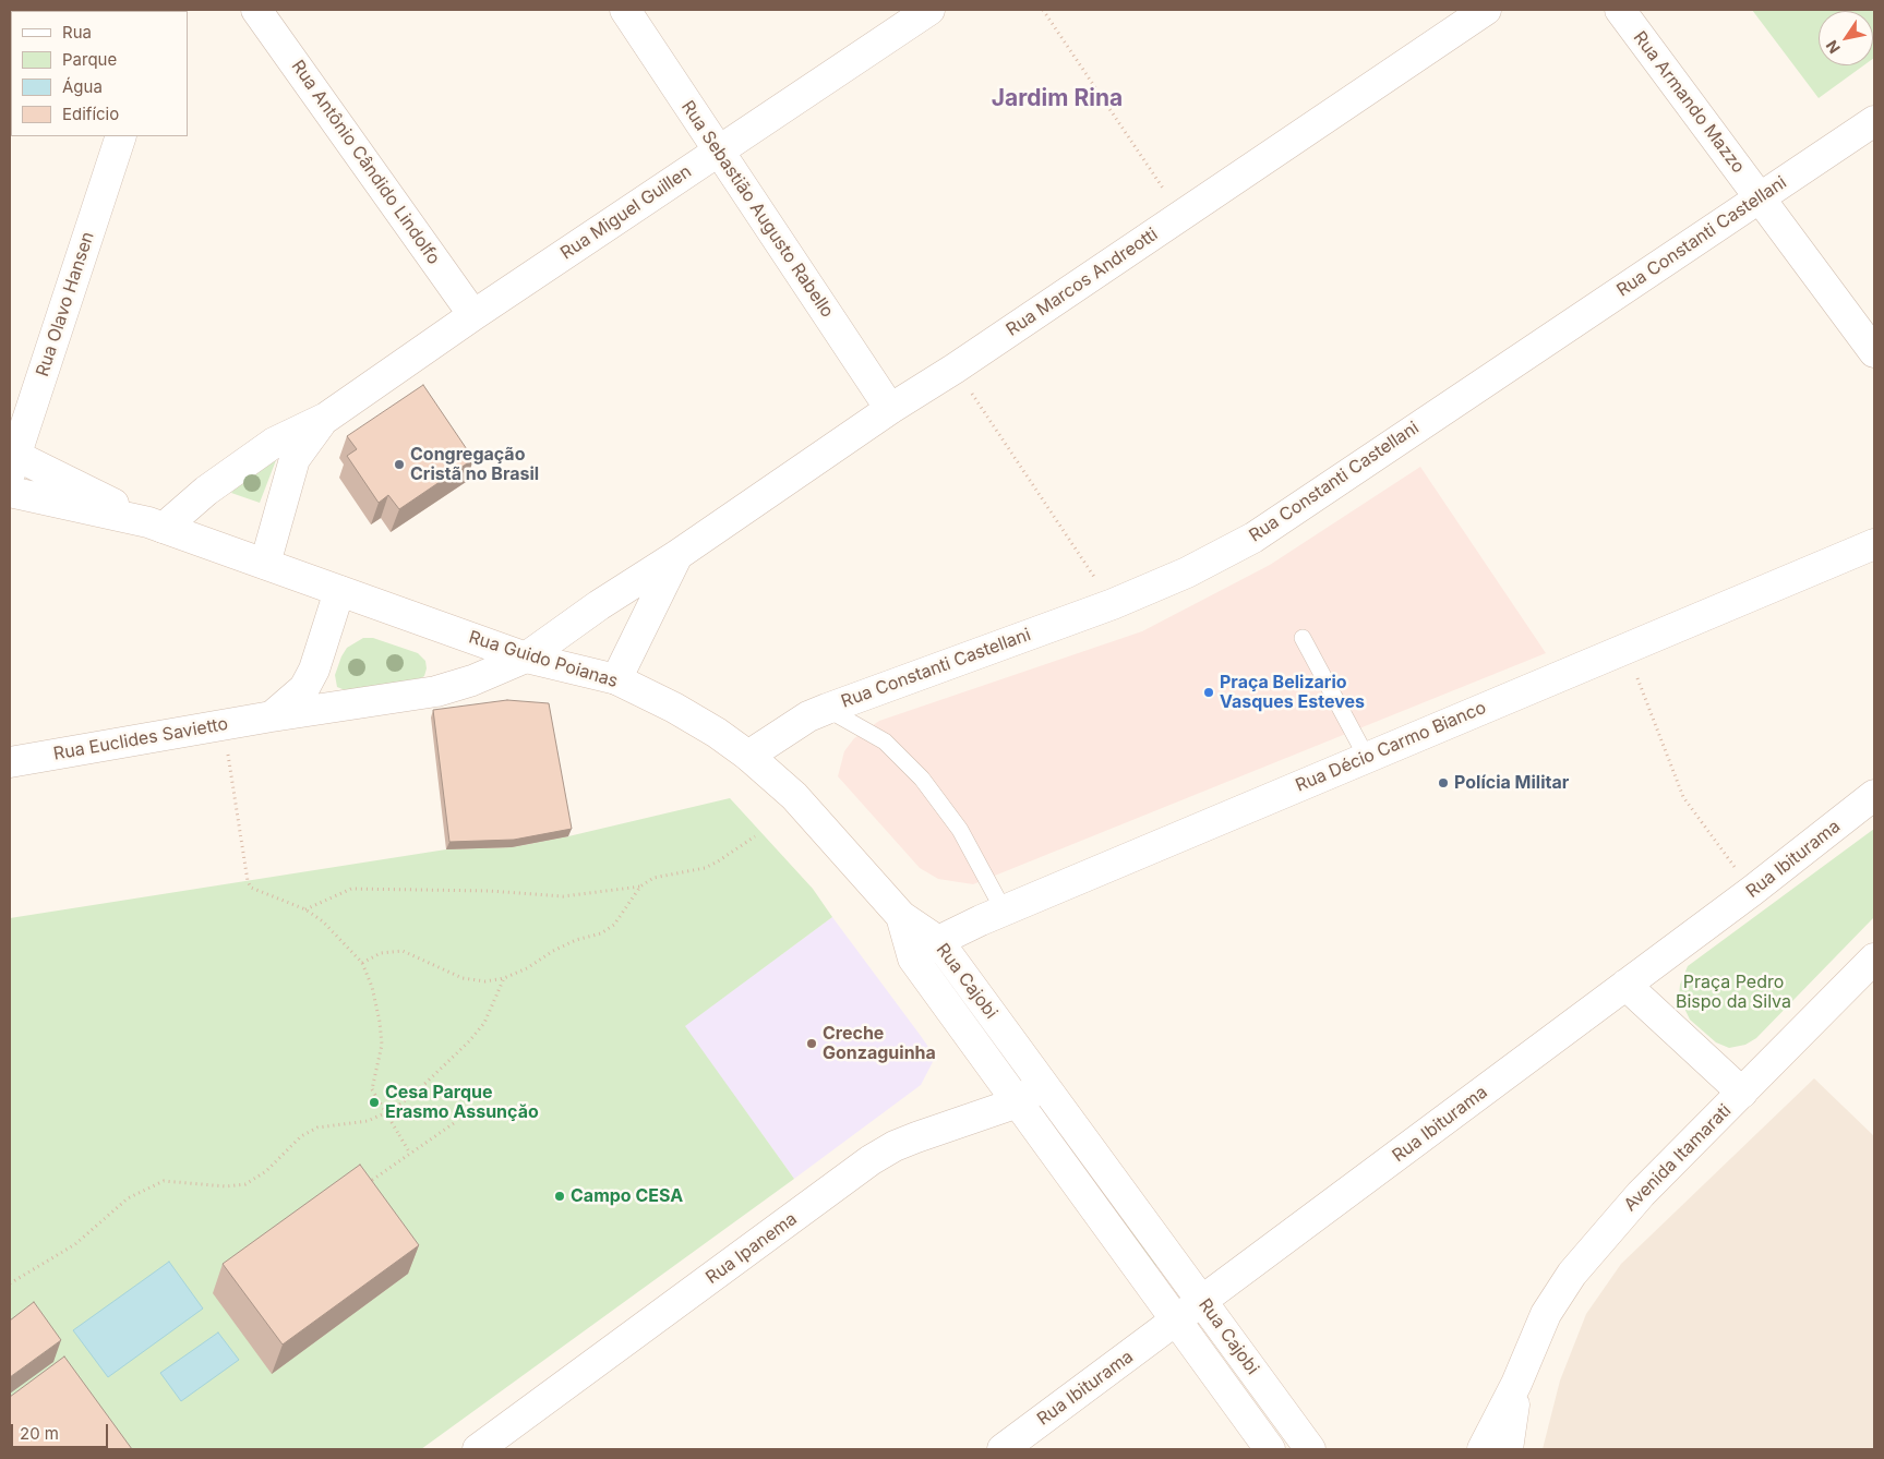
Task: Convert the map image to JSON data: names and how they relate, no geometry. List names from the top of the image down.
{
  "streets": {
    "street": [
      "Rua Armando Mazzo",
      "Rua Antônio Cândido Lindolfo",
      "Rua Sebastião Augusto Rabello",
      "Rua Miguel Guillen",
      "Rua Constanti Castellani",
      "Rua Marcos Andreotti",
      "Rua Olavo Hansen",
      "Rua Guido Poianas",
      "Rua Euclides Savietto",
      "Rua Décio Carmo Bianco",
      "Rua Ibiturama",
      "Rua Cajobi",
      "Avenida Itamarati",
      "Rua Ipanema"
    ]
  },
  "crossings": [
    ["Rua Armando Mazzo", "Rua Constanti Castellani"],
    ["Rua Antônio Cândido Lindolfo", "Rua Miguel Guillen"],
    ["Rua Sebastião Augusto Rabello", "Rua Miguel Guillen"],
    ["Rua Sebastião Augusto Rabello", "Rua Marcos Andreotti"],
    ["Rua Constanti Castellani", "Rua Guido Poianas"],
    ["Rua Marcos Andreotti", "Rua Guido Poianas"],
    ["Rua Marcos Andreotti", "Rua Euclides Savietto"],
    ["Rua Olavo Hansen", "Rua Guido Poianas"],
    ["Rua Guido Poianas", "Rua Euclides Savietto"],
    ["Rua Guido Poianas", "Rua Cajobi"],
    ["Rua Décio Carmo Bianco", "Rua Cajobi"],
    ["Rua Ibiturama", "Rua Cajobi"],
    ["Rua Cajobi", "Rua Ipanema"]
  ],
  "districts": ["Jardim Rina"],
  "parks": ["Praça Pedro Bispo da Silva"],
  "places": [
    "Congregação Cristã no Brasil",
    "Praça Belizario Vasques Esteves",
    "Polícia Militar",
    "Creche Gonzaguinha",
    "Cesa Parque Erasmo Assunçăo",
    "Campo CESA"
  ],
  "legend": [
    "Rua",
    "Parque",
    "Água",
    "Edifício"
  ],
  "scale_bar": "20 m",
  "north": "bottom left"
}
